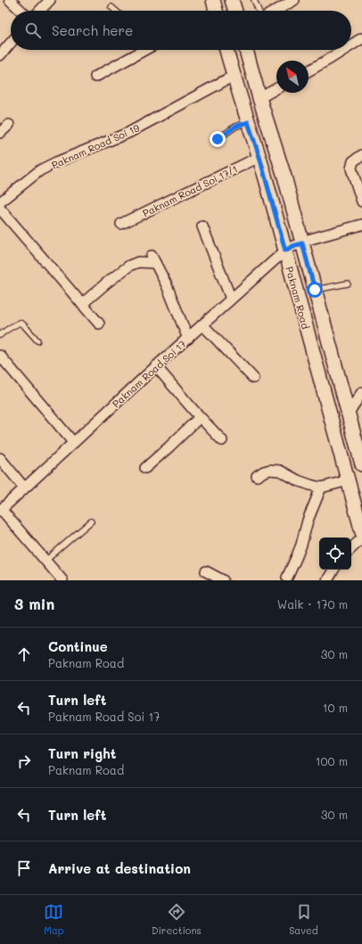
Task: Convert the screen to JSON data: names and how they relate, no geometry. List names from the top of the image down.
{
  "streets": {
    "street": [
      "Paknam Road Soi 19",
      "Paknam Road Soi 17/1",
      "Paknam Road",
      "Paknam Road Soi 17"
    ]
  },
  "crossings": [
    ["Paknam Road Soi 19", "Paknam Road"],
    ["Paknam Road Soi 17/1", "Paknam Road"],
    ["Paknam Road", "Paknam Road Soi 17"]
  ],
  "north": "top left",
  "page": {
    "search": "Search here",
    "heading": ["3 min", "Walk · 170 m"],
    "list": [
      ["Continue", "Paknam Road", "30 m"],
      ["Turn left", "Paknam Road Soi 17", "10 m"],
      ["Turn right", "Paknam Road", "100 m"],
      ["Turn left", "30 m"],
      "Arrive at destination"
    ],
    "nav": ["Map", "Directions", "Saved"]
  }
}
